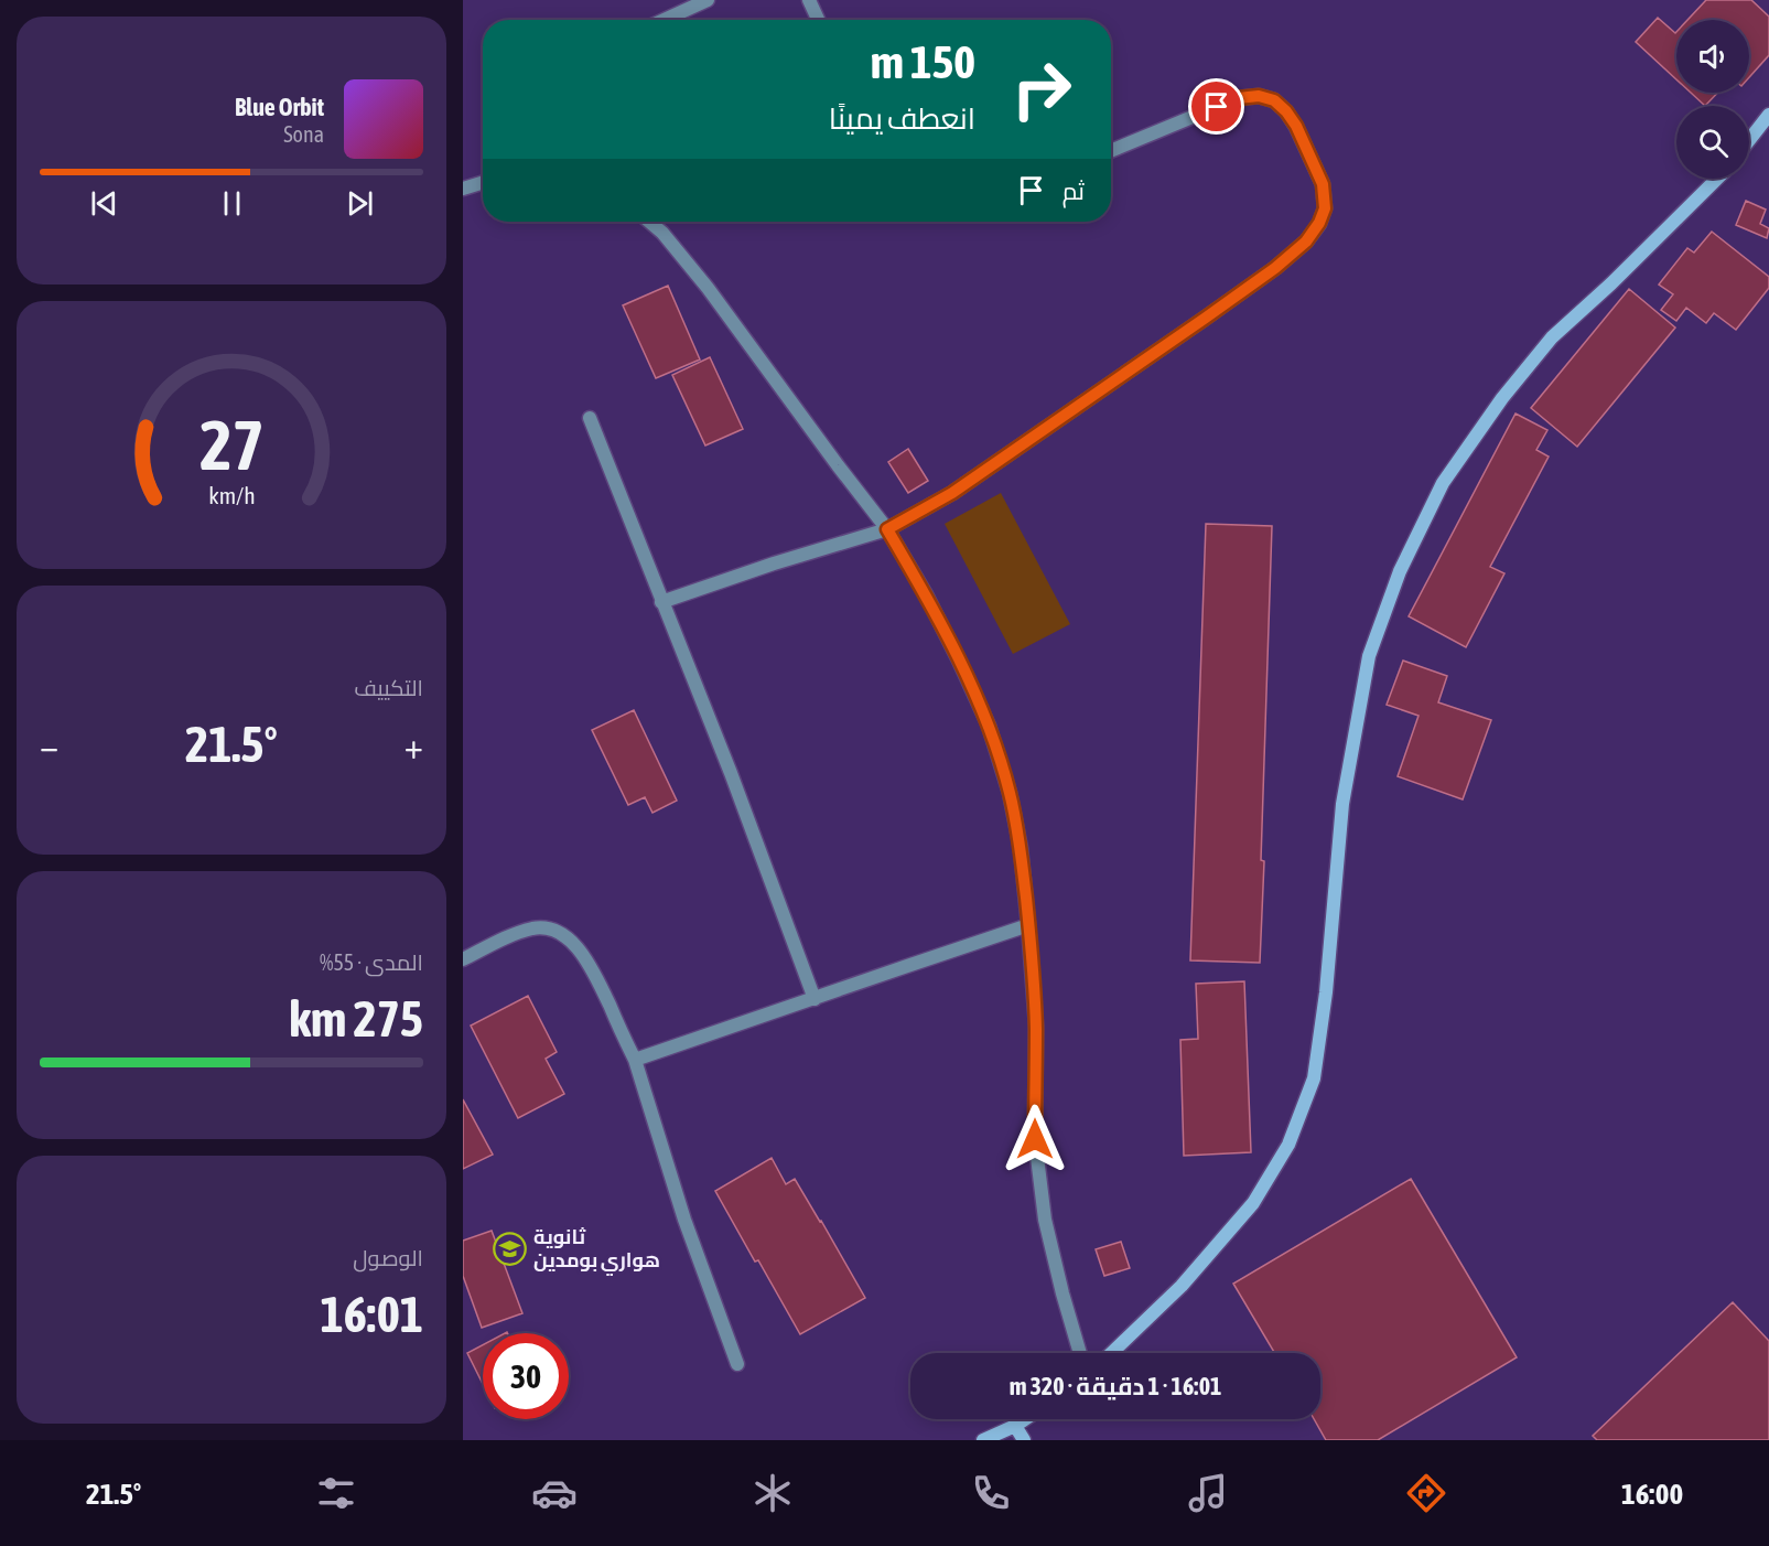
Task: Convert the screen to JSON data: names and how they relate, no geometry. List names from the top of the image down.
{
  "places": {
    "school or university": ["ثانوية هواري بومدين"]
  },
  "page": {
    "turn": ["150 m", "انعطف يمينًا"],
    "song": ["Blue Orbit", "Sona"],
    "then": "ثم",
    "tile": [
      "التكييف",
      ["المدى · 55%", "275 km"],
      ["الوصول", "16:01"]
    ],
    "heat": ["−", "21.5°", "+"],
    "limit": "30",
    "trip": "16:01 · 1 دقيقة · 320 m",
    "tabs": ["16:00", "21.5°"],
    "gauge": ["27", "km/h"]
  }
}
